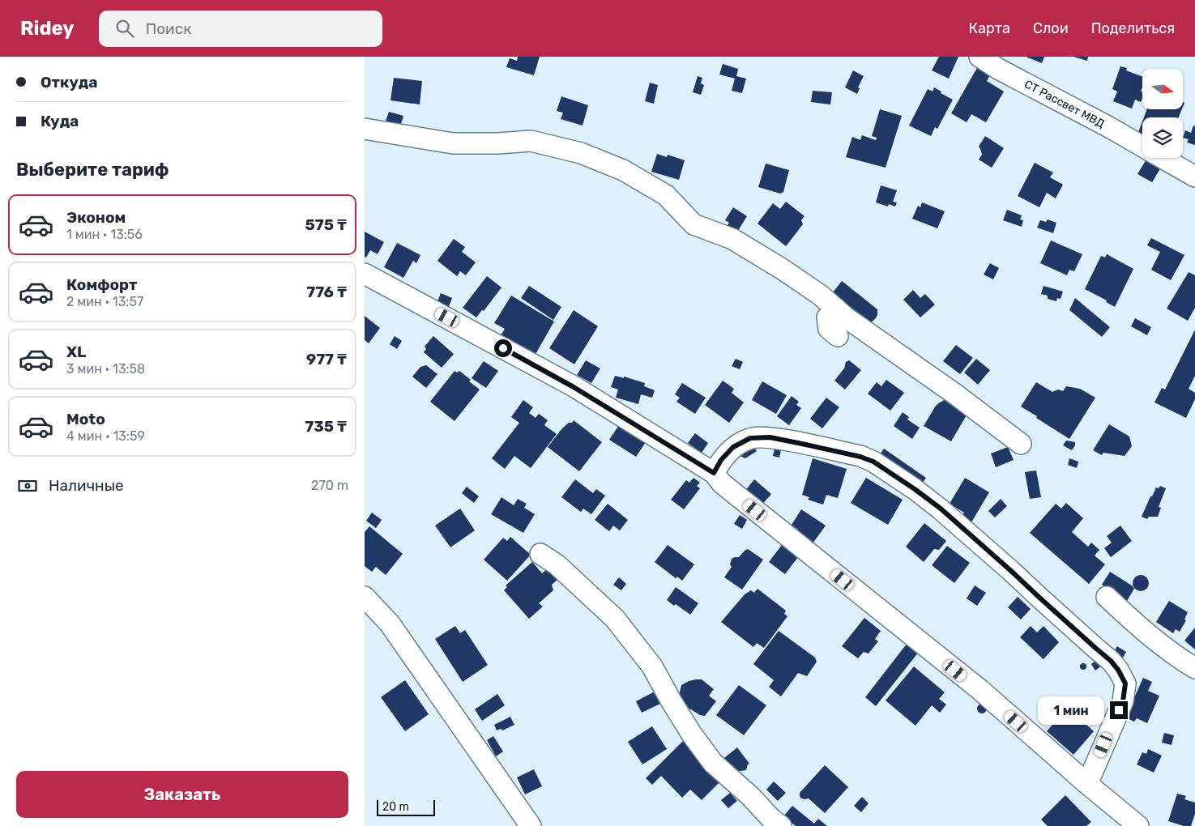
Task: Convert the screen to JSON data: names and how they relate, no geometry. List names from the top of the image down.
{
  "streets": {
    "street": ["СТ Рассвет МВД"]
  },
  "scale_bar": "20 m",
  "north": "right",
  "page": {
    "header": "Ridey",
    "search": "Поиск",
    "nav": ["Карта", "Слои", "Поделиться"],
    "banner": ["Откуда", "Куда"],
    "heading": "Выберите тариф",
    "list": [
      {
        "name": "Эконом",
        "note": "1 мин · 13:56",
        "value": "575 ₸"
      },
      {
        "name": "Комфорт",
        "note": "2 мин · 13:57",
        "value": "776 ₸"
      },
      {
        "name": "XL",
        "note": "3 мин · 13:58",
        "value": "977 ₸"
      },
      {
        "name": "Moto",
        "note": "4 мин · 13:59",
        "value": "735 ₸"
      }
    ],
    "pay": ["Наличные", "270 m"],
    "bubble": "1 мин",
    "buttons": "Заказать",
    "scale": "20 m"
  }
}
